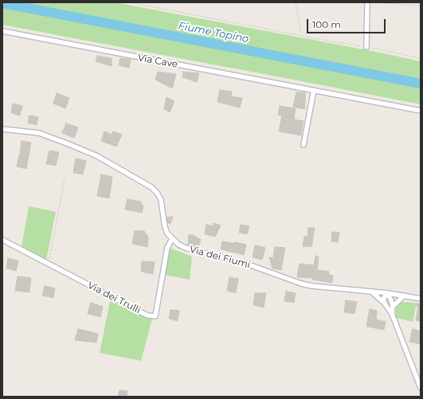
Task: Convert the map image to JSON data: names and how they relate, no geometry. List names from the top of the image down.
{
  "streets": {
    "street": ["Via Cave", "Via dei Fiumi", "Via dei Trulli"]
  },
  "crossings": [
    ["Via dei Fiumi", "Via dei Trulli"]
  ],
  "water": ["Fiume Topino"],
  "scale_bar": "100 m"
}
